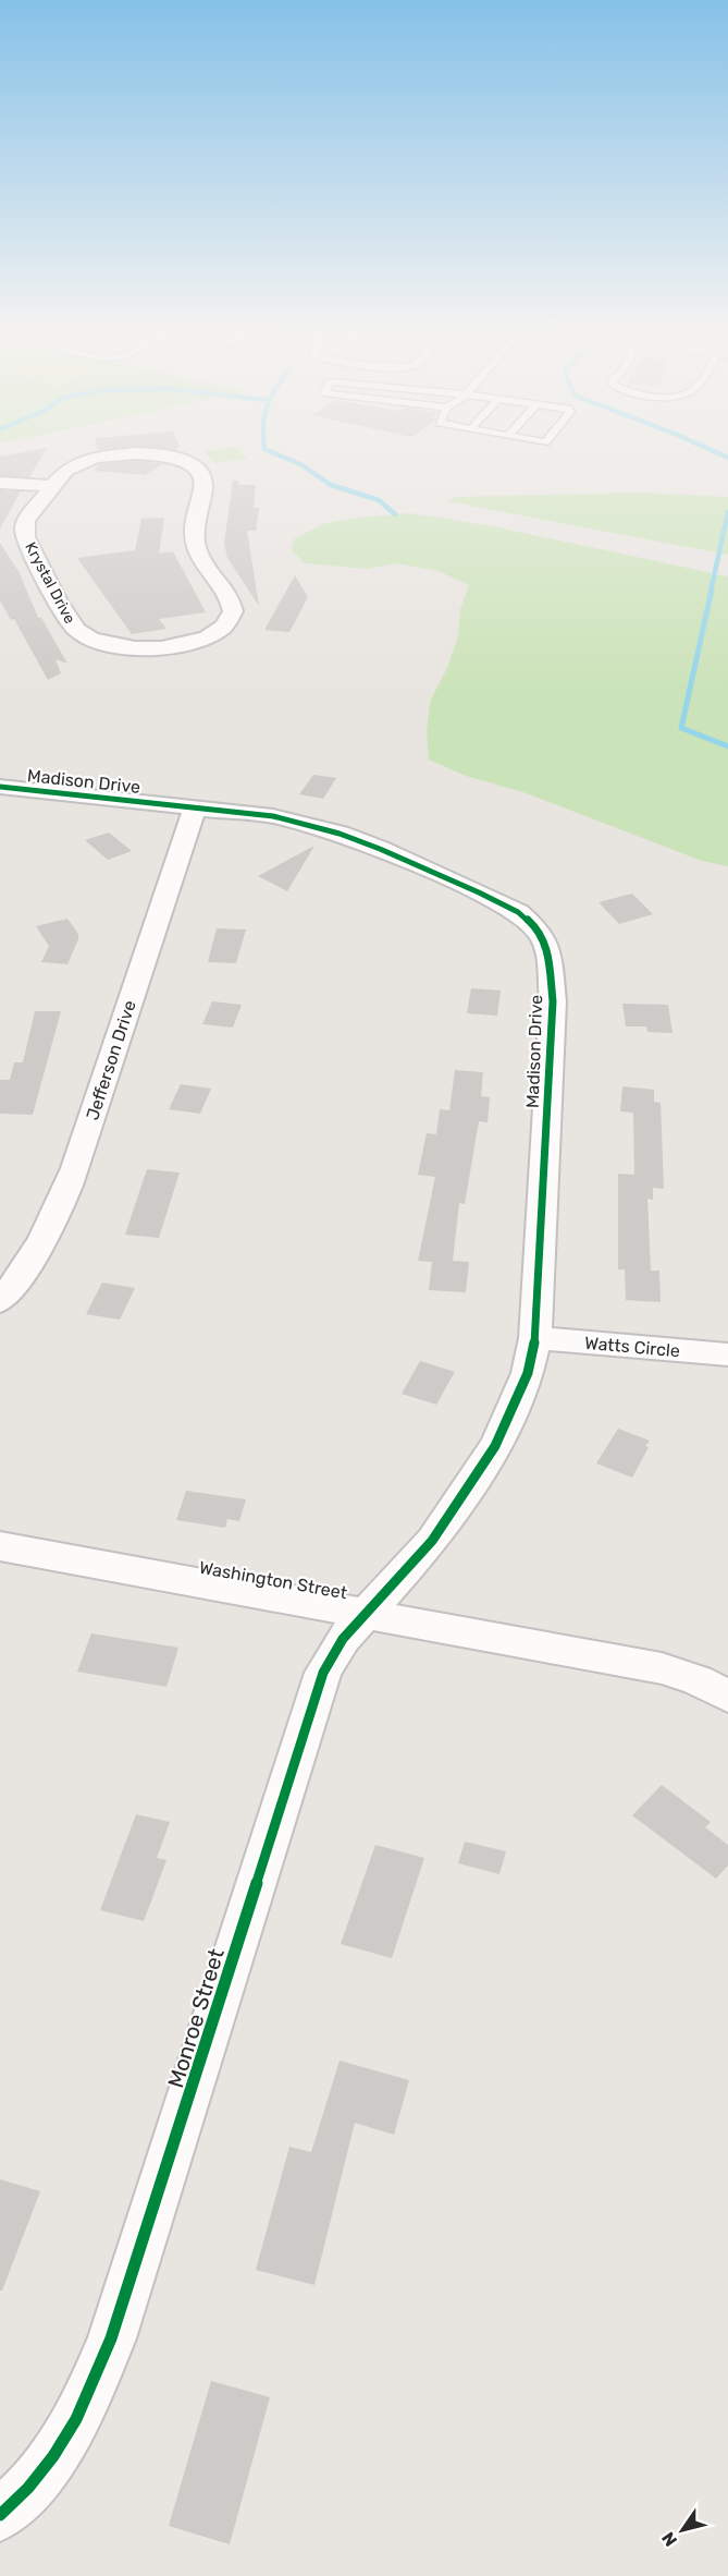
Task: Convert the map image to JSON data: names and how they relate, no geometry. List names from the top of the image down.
{
  "streets": {
    "street": [
      "Krystal Drive",
      "Madison Drive",
      "Jefferson Drive",
      "Watts Circle",
      "Washington Street",
      "Monroe Street"
    ]
  },
  "crossings": [
    ["Madison Drive", "Jefferson Drive"],
    ["Madison Drive", "Watts Circle"],
    ["Madison Drive", "Washington Street"],
    ["Madison Drive", "Monroe Street"],
    ["Washington Street", "Monroe Street"]
  ],
  "north": "bottom left"
}
